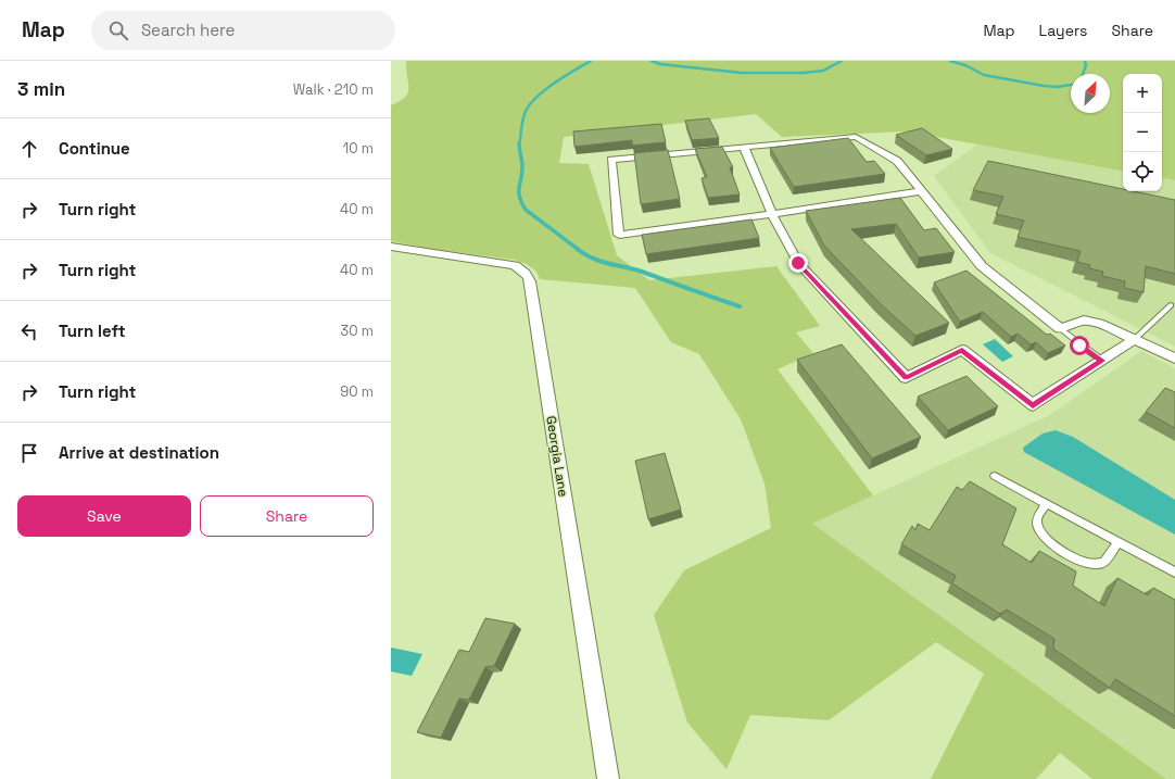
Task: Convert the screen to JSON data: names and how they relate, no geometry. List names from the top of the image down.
{
  "streets": {
    "street": ["Georgia Lane"]
  },
  "north": "top right",
  "page": {
    "header": "Map",
    "search": "Search here",
    "nav": ["Map", "Layers", "Share"],
    "heading": ["3 min", "Walk · 210 m"],
    "map_buttons": ["+", "−"],
    "list": [
      ["Continue", "10 m"],
      ["Turn right", "40 m"],
      ["Turn right", "40 m"],
      ["Turn left", "30 m"],
      ["Turn right", "90 m"],
      "Arrive at destination"
    ],
    "buttons": ["Save", "Share"]
  }
}
